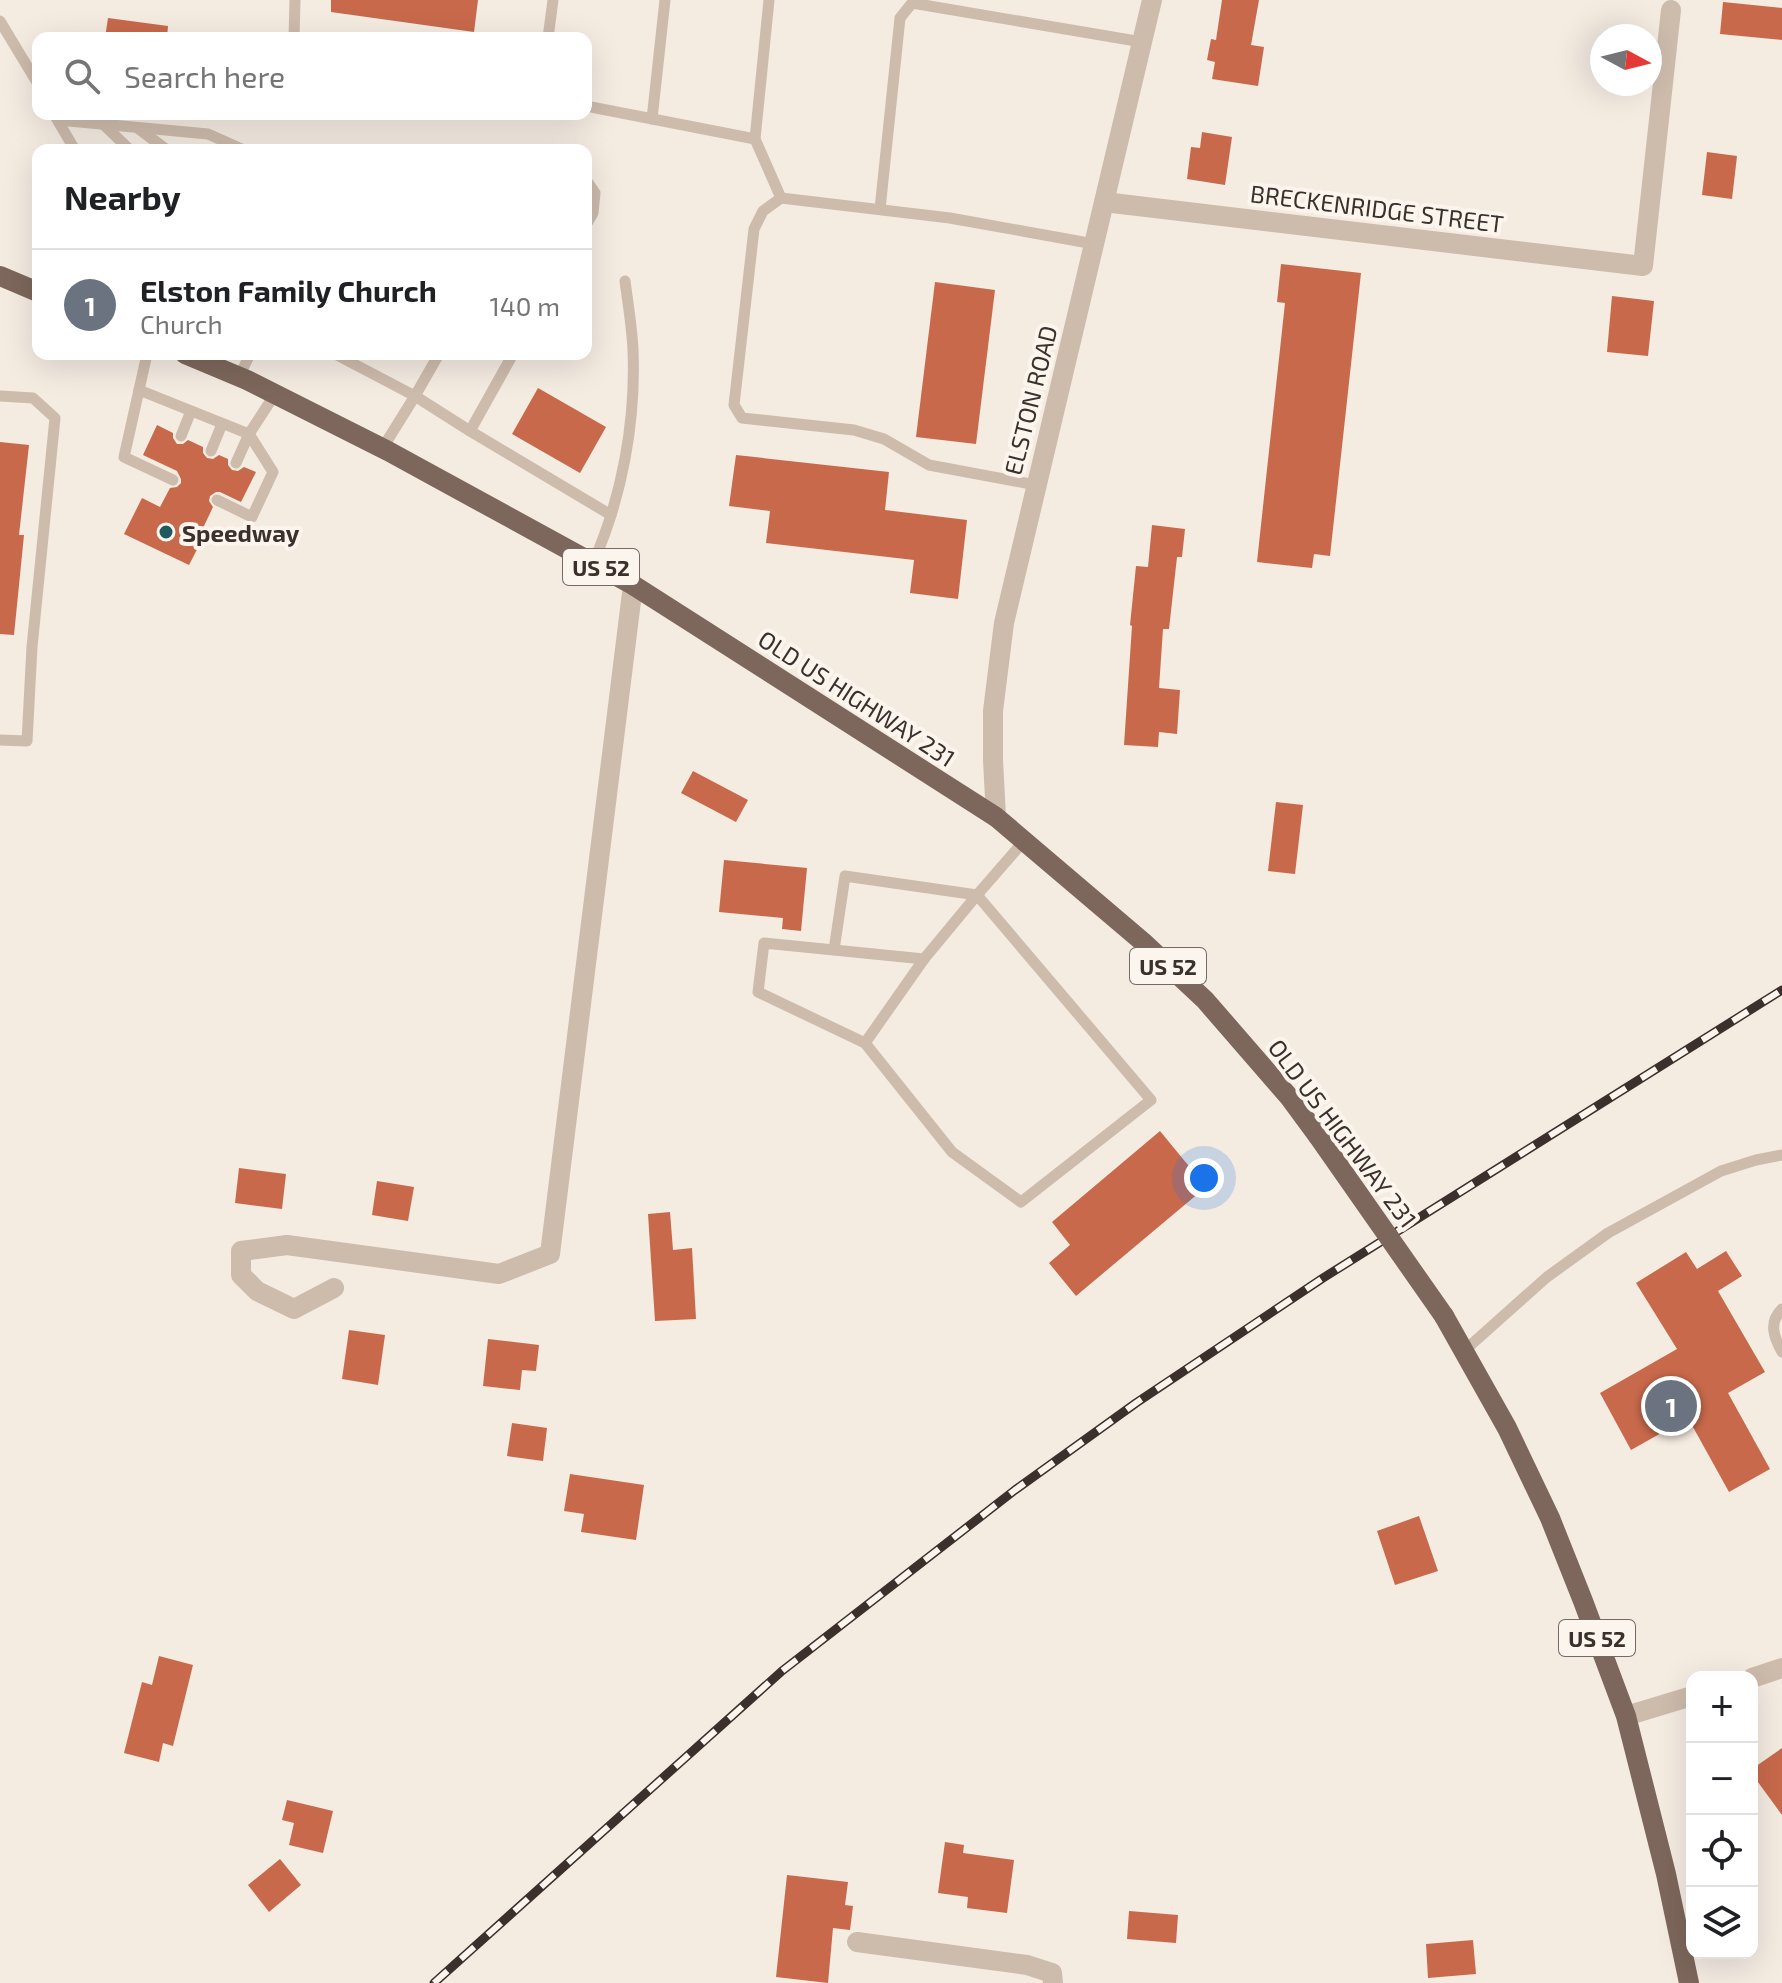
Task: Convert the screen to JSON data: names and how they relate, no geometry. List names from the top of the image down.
{
  "streets": {
    "main road": ["US 52", "OLD US HIGHWAY 231"],
    "street": ["BRECKENRIDGE STREET", "ELSTON ROAD"]
  },
  "crossings": [
    ["BRECKENRIDGE STREET", "ELSTON ROAD"],
    ["ELSTON ROAD", "OLD US HIGHWAY 231"]
  ],
  "places": ["Speedway"],
  "north": "right",
  "page": {
    "search": "Search here",
    "heading": "Nearby",
    "list": [
      {
        "mark": "1",
        "name": "Elston Family Church",
        "note": "Church",
        "value": "140 m"
      }
    ],
    "pins": "1",
    "map_buttons": ["+", "−"]
  }
}
